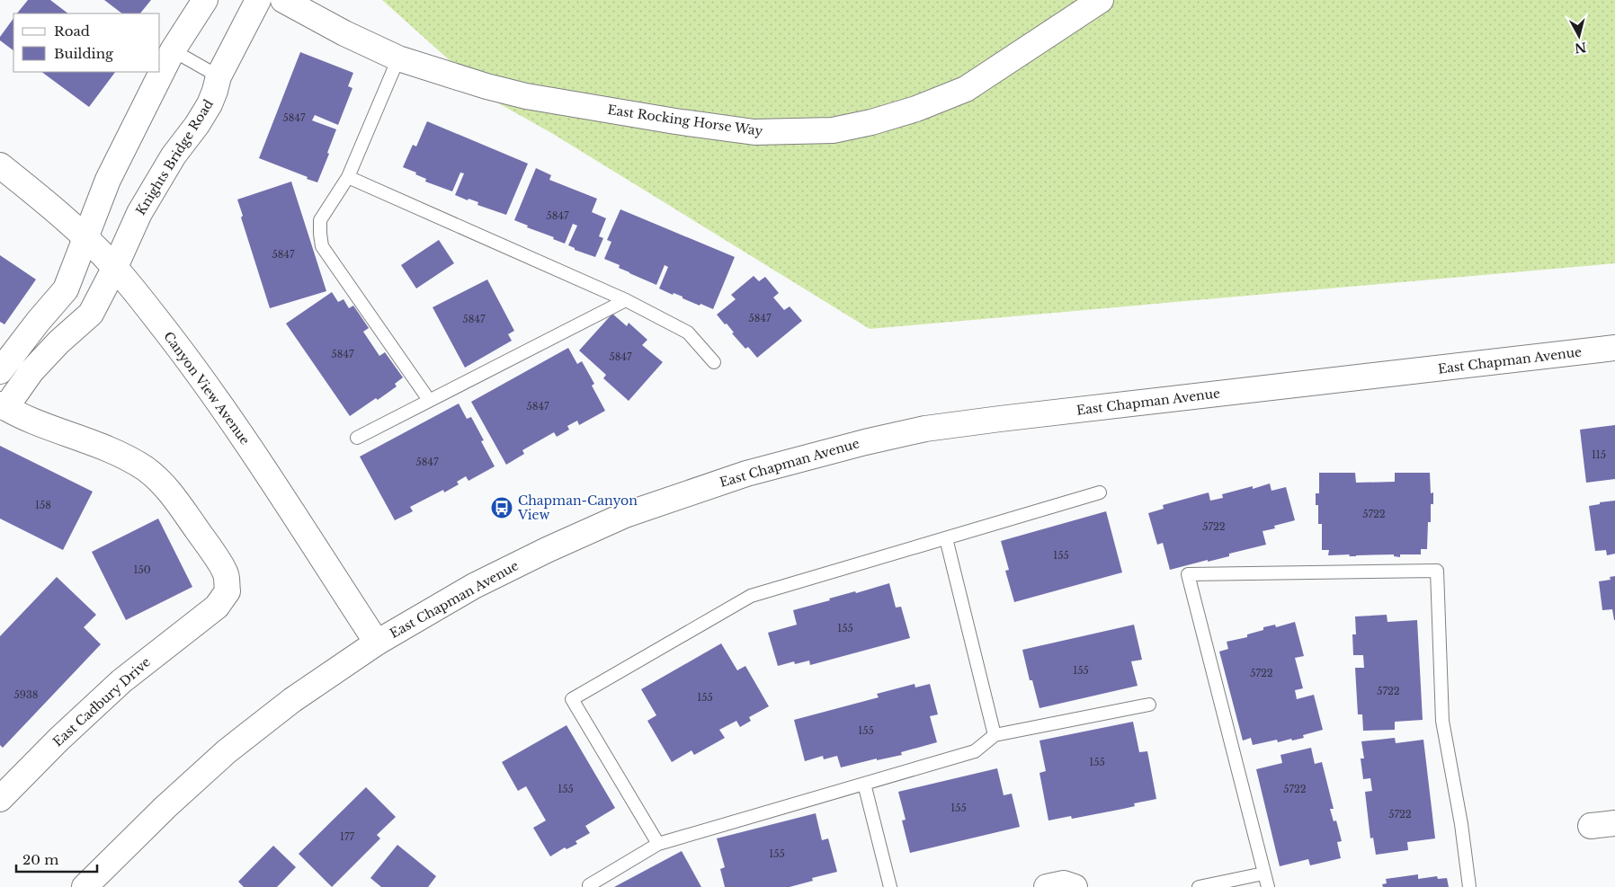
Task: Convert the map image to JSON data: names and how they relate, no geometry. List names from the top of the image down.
{
  "streets": {
    "street": [
      "East Rocking Horse Way",
      "Knights Bridge Road",
      "East Chapman Avenue",
      "Canyon View Avenue",
      "East Cadbury Drive"
    ]
  },
  "crossings": [
    ["Knights Bridge Road", "Canyon View Avenue"],
    ["Knights Bridge Road", "East Cadbury Drive"],
    ["East Chapman Avenue", "Canyon View Avenue"]
  ],
  "places": {
    "bus stop": ["Chapman-Canyon View"]
  },
  "house_numbers": [
    "5847",
    "5847",
    "5847",
    "5847",
    "5847",
    "5847",
    "5847",
    "5847",
    "115",
    "5847",
    "158",
    "5722",
    "5722",
    "155",
    "150",
    "155",
    "155",
    "5722",
    "5722",
    "5938",
    "155",
    "155",
    "155",
    "155",
    "5722",
    "155",
    "5722",
    "177",
    "155"
  ],
  "legend": ["Road", "Building"],
  "scale_bar": "20 m",
  "north": "bottom"
}
